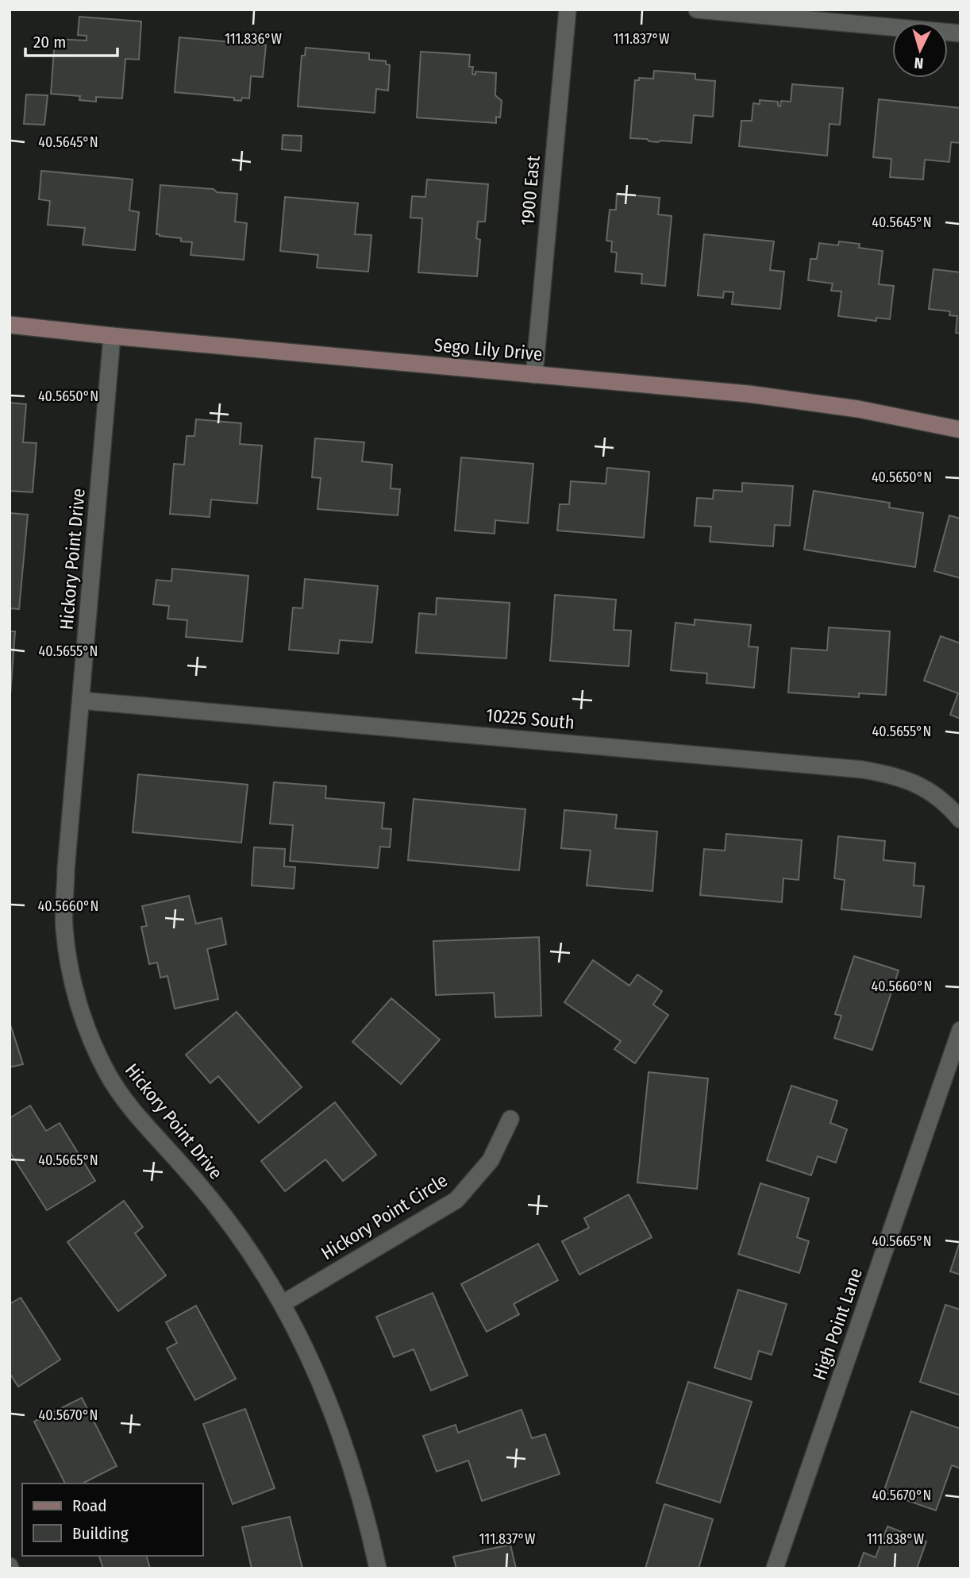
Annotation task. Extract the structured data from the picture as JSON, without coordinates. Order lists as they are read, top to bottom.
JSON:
{
  "streets": {
    "street": [
      "1900 East",
      "Sego Lily Drive",
      "Hickory Point Drive",
      "10225 South",
      "Hickory Point Circle",
      "High Point Lane"
    ]
  },
  "crossings": [
    ["1900 East", "Sego Lily Drive"],
    ["Sego Lily Drive", "Hickory Point Drive"],
    ["Hickory Point Drive", "10225 South"],
    ["Hickory Point Drive", "Hickory Point Circle"]
  ],
  "legend": ["Road", "Building"],
  "scale_bar": "20 m",
  "north": "bottom",
  "coordinates": [
    "111.836°W",
    "111.837°W",
    "40.5645°N",
    "40.5650°N",
    "40.5655°N",
    "40.5660°N",
    "40.5665°N",
    "40.5670°N",
    "111.838°W"
  ]
}
